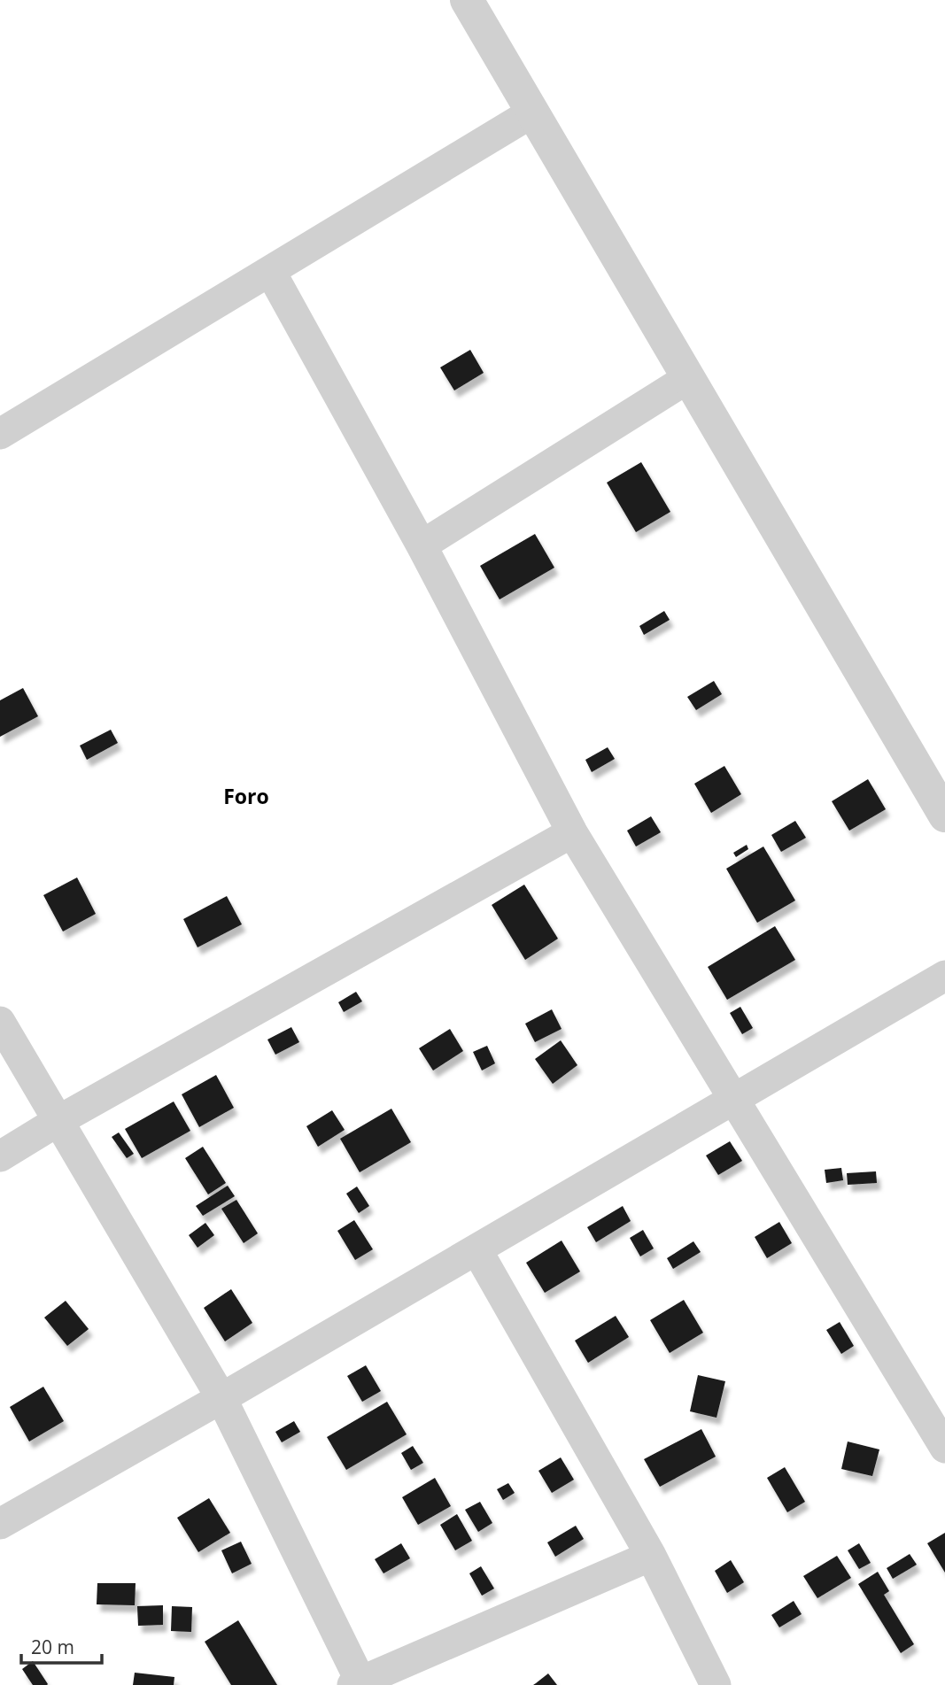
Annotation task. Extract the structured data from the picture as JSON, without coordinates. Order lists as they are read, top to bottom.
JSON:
{
  "districts": ["Foro"],
  "scale_bar": "20 m"
}
